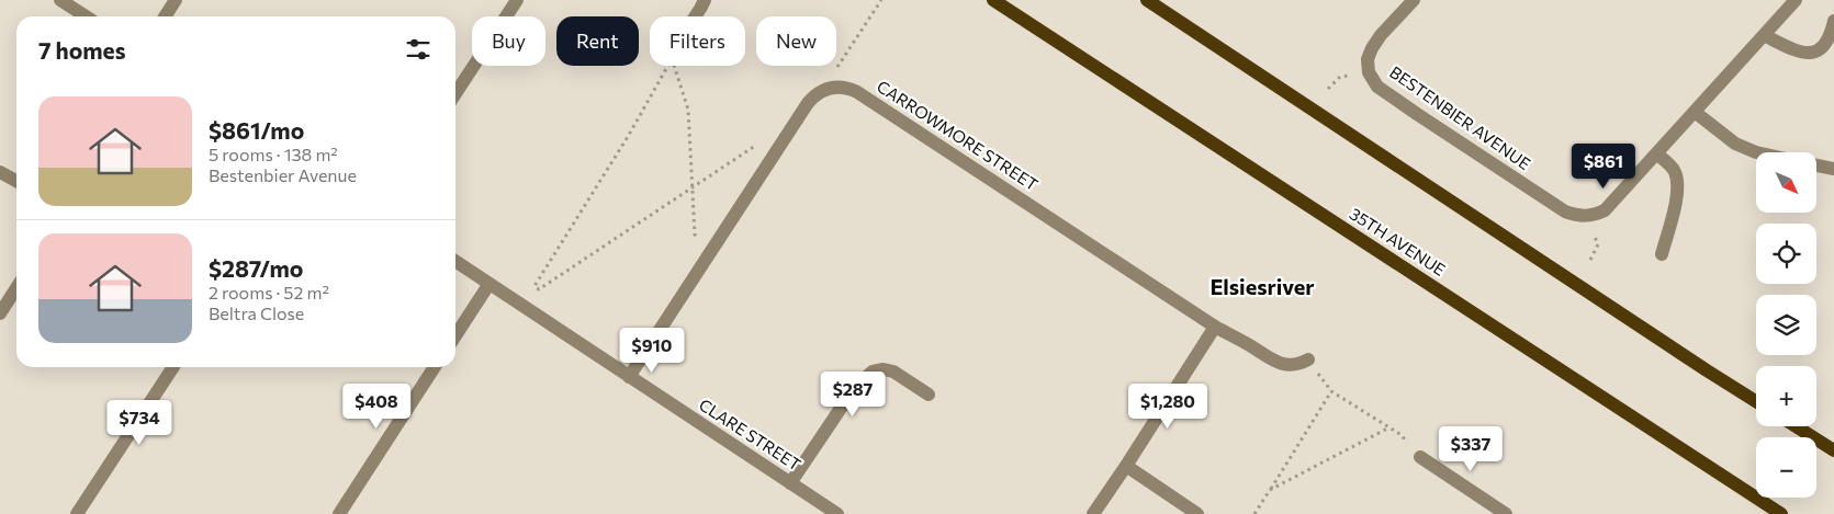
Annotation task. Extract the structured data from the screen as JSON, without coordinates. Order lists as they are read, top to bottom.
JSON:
{
  "streets": {
    "main road": ["35TH AVENUE"],
    "street": ["BESTENBIER AVENUE", "CARROWMORE STREET", "CLARE STREET"]
  },
  "crossings": [
    ["CARROWMORE STREET", "CLARE STREET"]
  ],
  "districts": ["Elsiesriver"],
  "north": "bottom right",
  "page": {
    "chip": [
      "Buy",
      "Rent",
      "Filters",
      "New"
    ],
    "heading": "7 homes",
    "list": [
      {
        "name": "$861/mo",
        "note": "5 rooms · 138 m² · Bestenbier Avenue"
      },
      {
        "name": "$287/mo",
        "note": "2 rooms · 52 m² · Beltra Close"
      }
    ],
    "price": [
      "$861",
      "$910",
      "$287",
      "$408",
      "$1,280",
      "$734",
      "$337"
    ],
    "map_buttons": ["+", "−"]
  }
}
